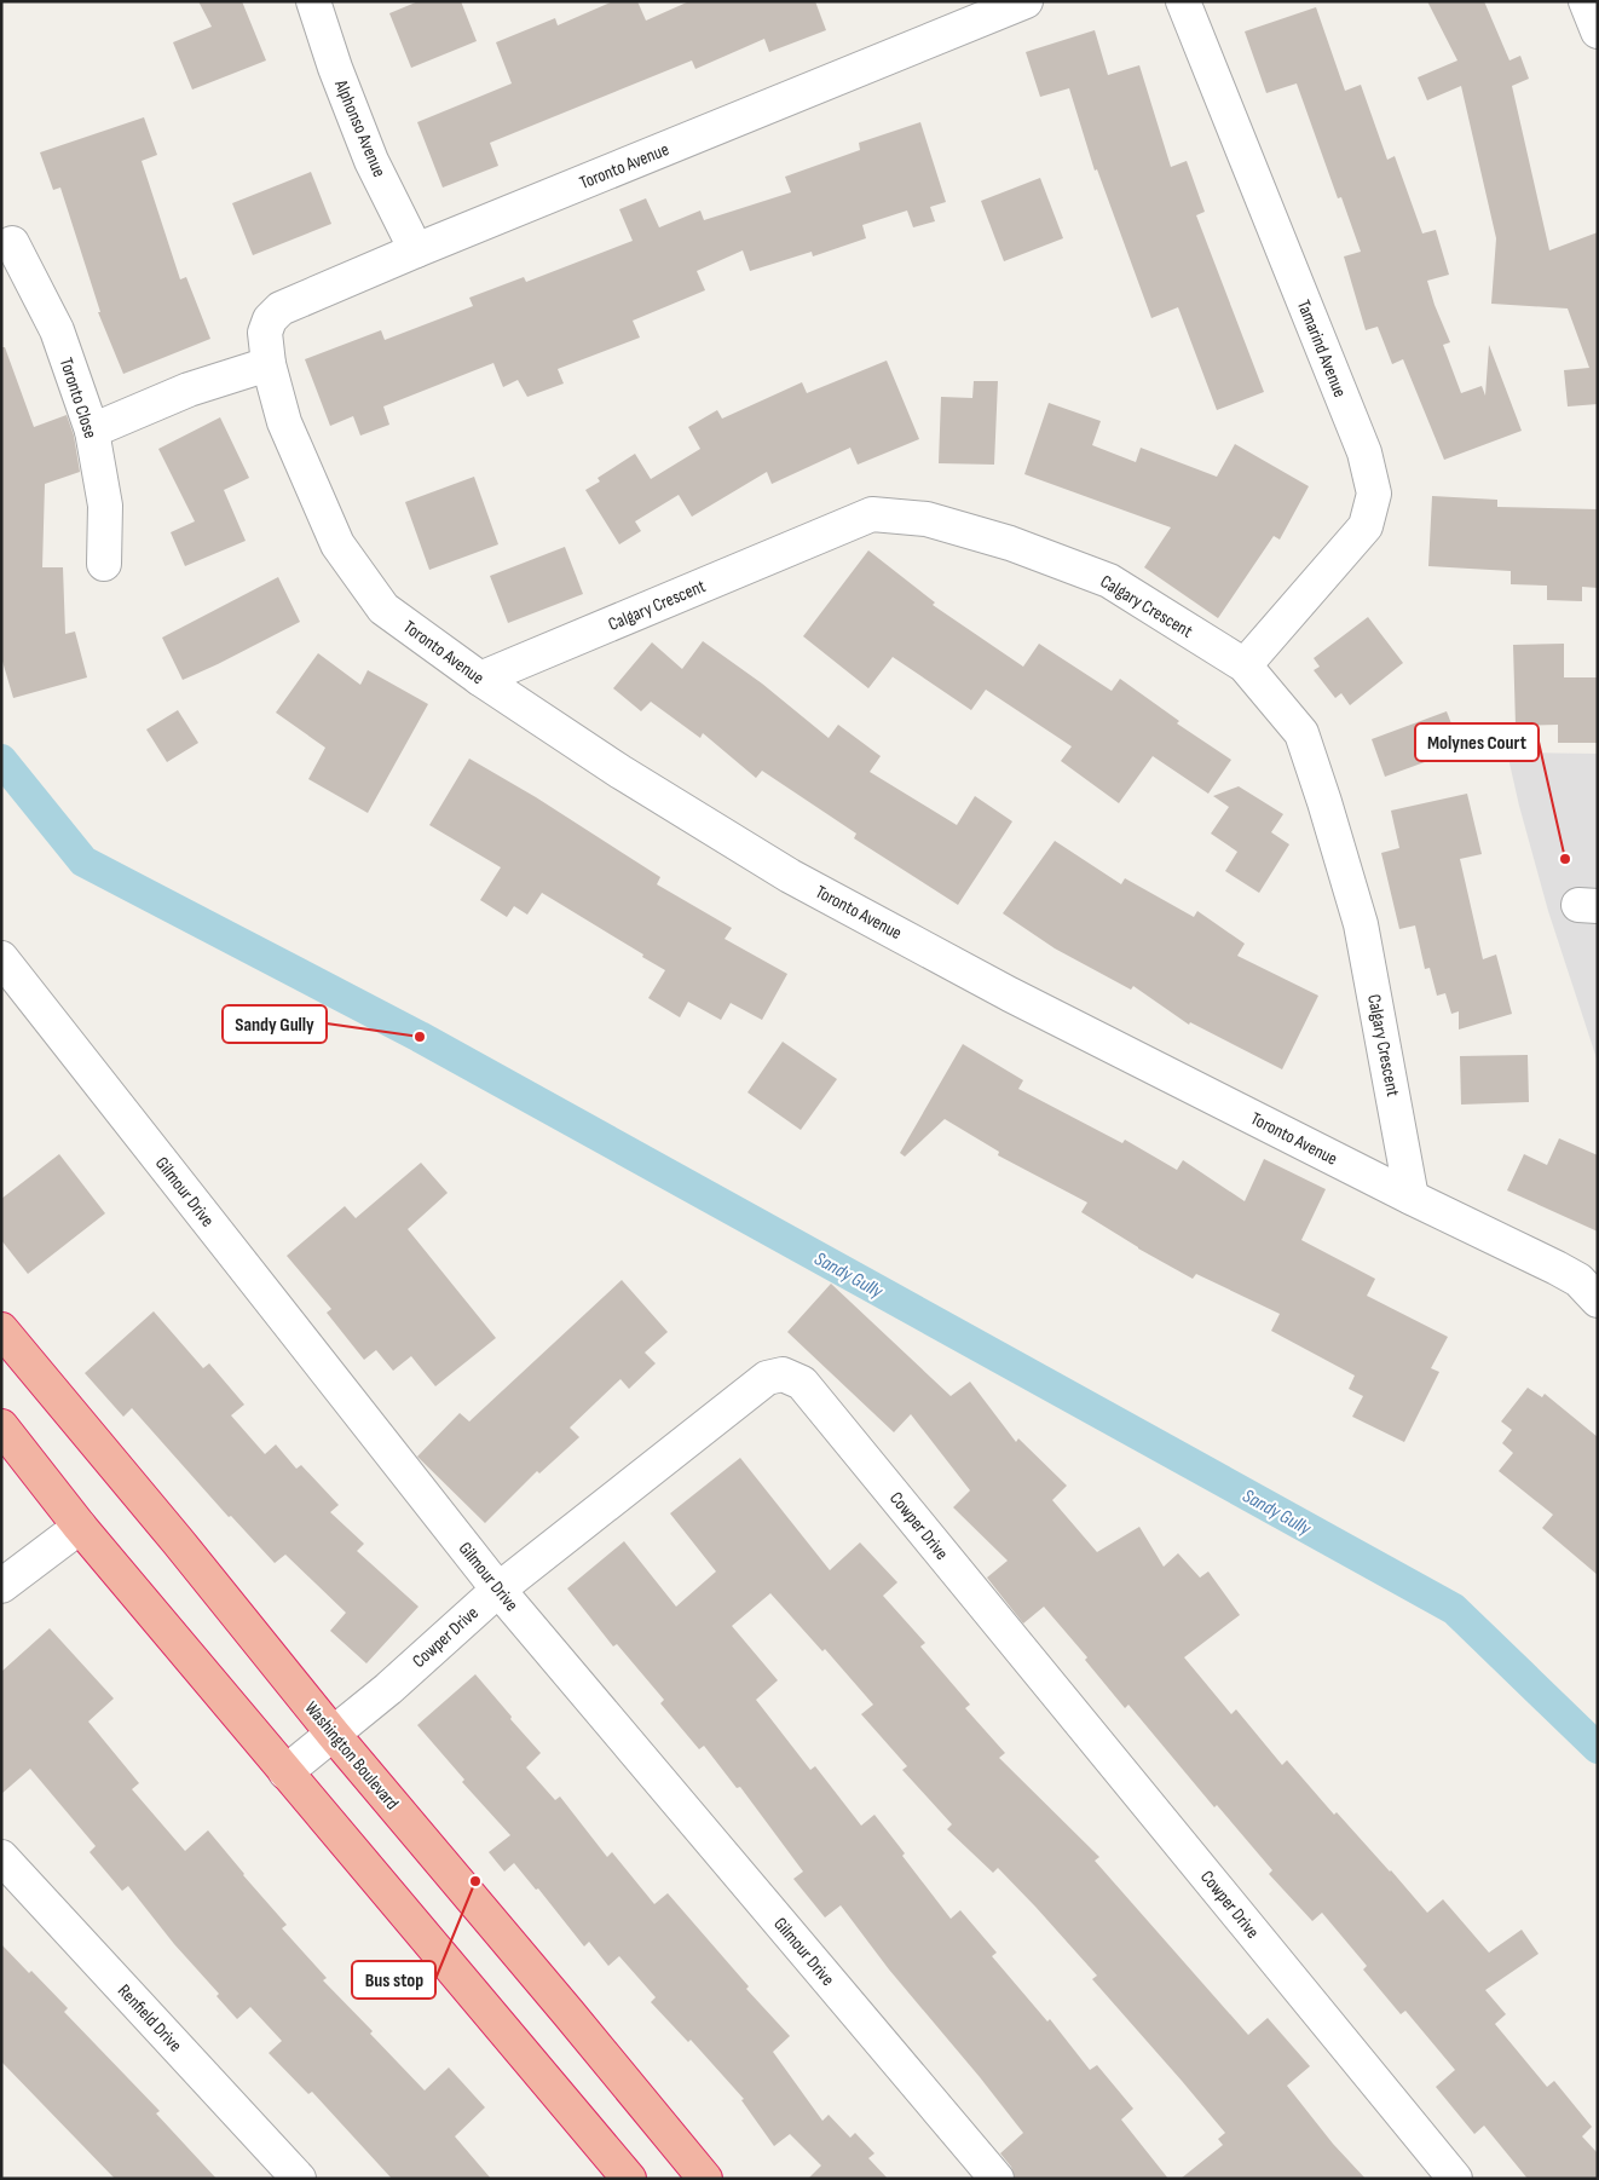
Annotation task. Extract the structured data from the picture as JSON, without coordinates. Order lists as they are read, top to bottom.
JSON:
{
  "streets": {
    "highway": ["Washington Boulevard"],
    "street": [
      "Alphonso Avenue",
      "Toronto Avenue",
      "Tamarind Avenue",
      "Toronto Close",
      "Calgary Crescent",
      "Gilmour Drive",
      "Cowper Drive",
      "Renfield Drive"
    ]
  },
  "crossings": [
    ["Alphonso Avenue", "Toronto Avenue"],
    ["Toronto Avenue", "Calgary Crescent"],
    ["Tamarind Avenue", "Calgary Crescent"],
    ["Gilmour Drive", "Cowper Drive"],
    ["Cowper Drive", "Washington Boulevard"]
  ],
  "water": ["Sandy Gully"],
  "places": ["Molynes Court", "Sandy Gully", "Bus stop"]
}
